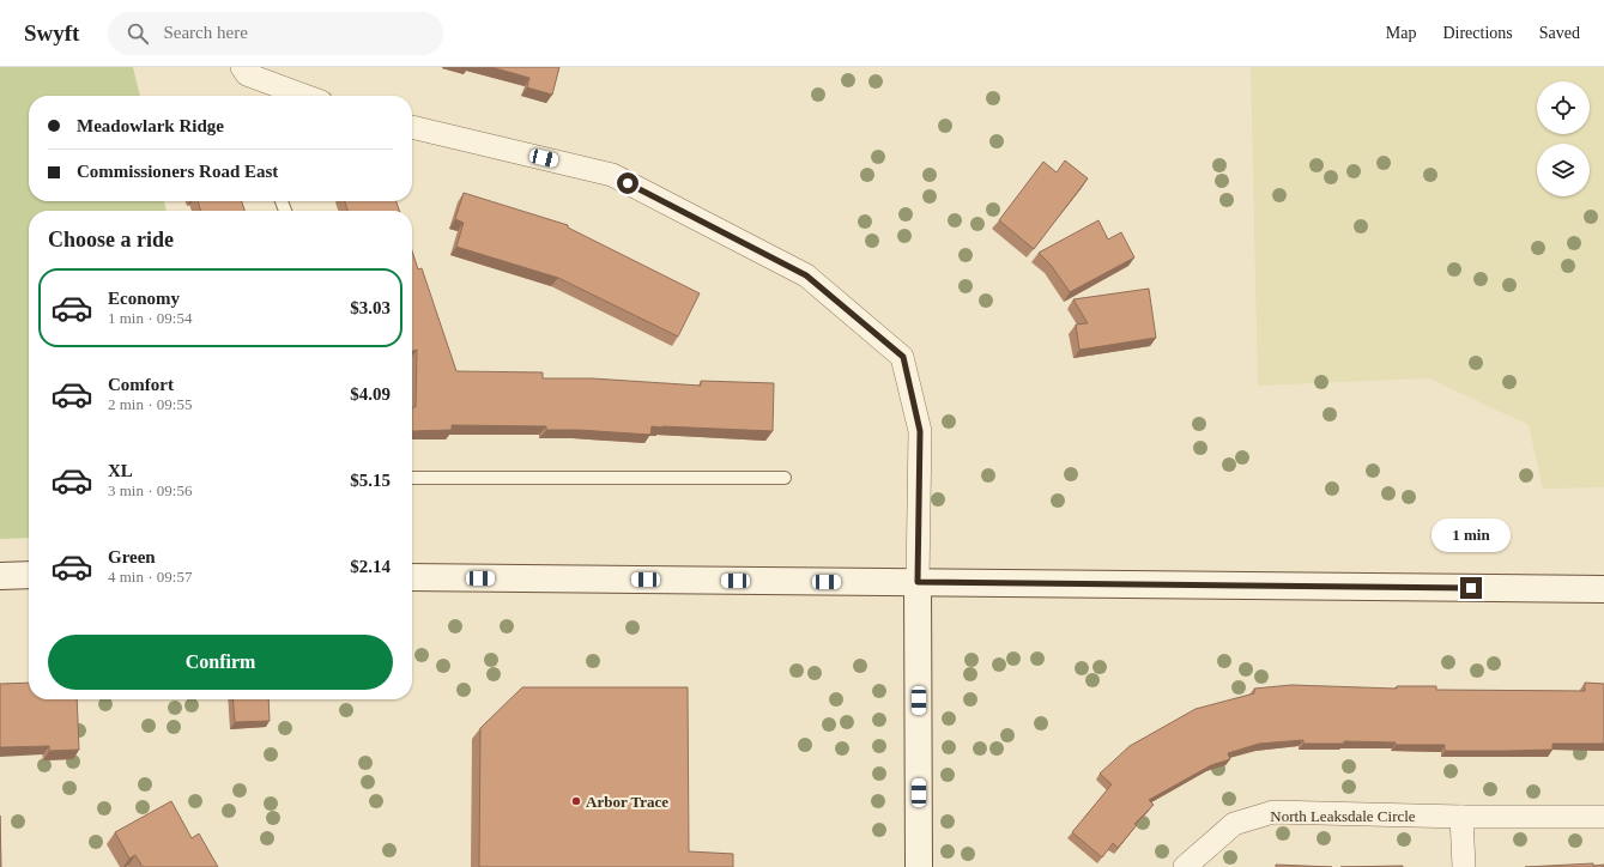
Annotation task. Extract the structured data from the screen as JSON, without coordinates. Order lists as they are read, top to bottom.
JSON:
{
  "streets": {
    "street": ["North Leaksdale Circle"]
  },
  "places": ["Arbor Trace"],
  "page": {
    "header": "Swyft",
    "search": "Search here",
    "nav": ["Map", "Directions", "Saved"],
    "banner": ["Meadowlark Ridge", "Commissioners Road East"],
    "heading": "Choose a ride",
    "list": [
      {
        "name": "Economy",
        "note": "1 min · 09:54",
        "value": "$3.03"
      },
      {
        "name": "Comfort",
        "note": "2 min · 09:55",
        "value": "$4.09"
      },
      {
        "name": "XL",
        "note": "3 min · 09:56",
        "value": "$5.15"
      },
      {
        "name": "Green",
        "note": "4 min · 09:57",
        "value": "$2.14"
      }
    ],
    "bubble": "1 min",
    "buttons": "Confirm"
  }
}
